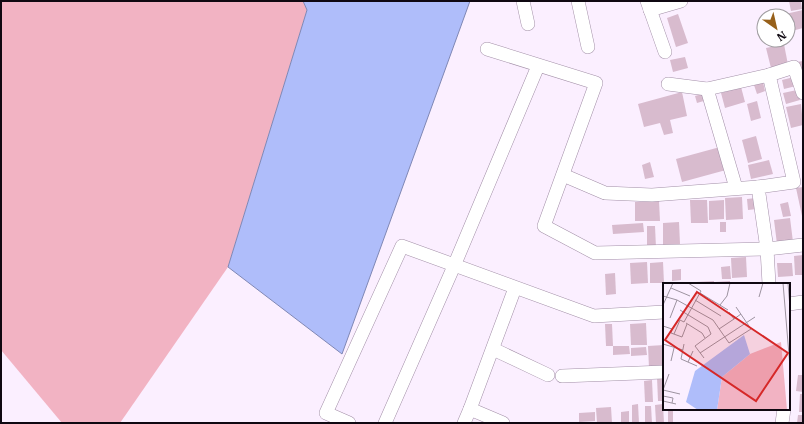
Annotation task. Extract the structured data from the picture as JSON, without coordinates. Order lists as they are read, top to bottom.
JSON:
{
  "north": "bottom right"
}
